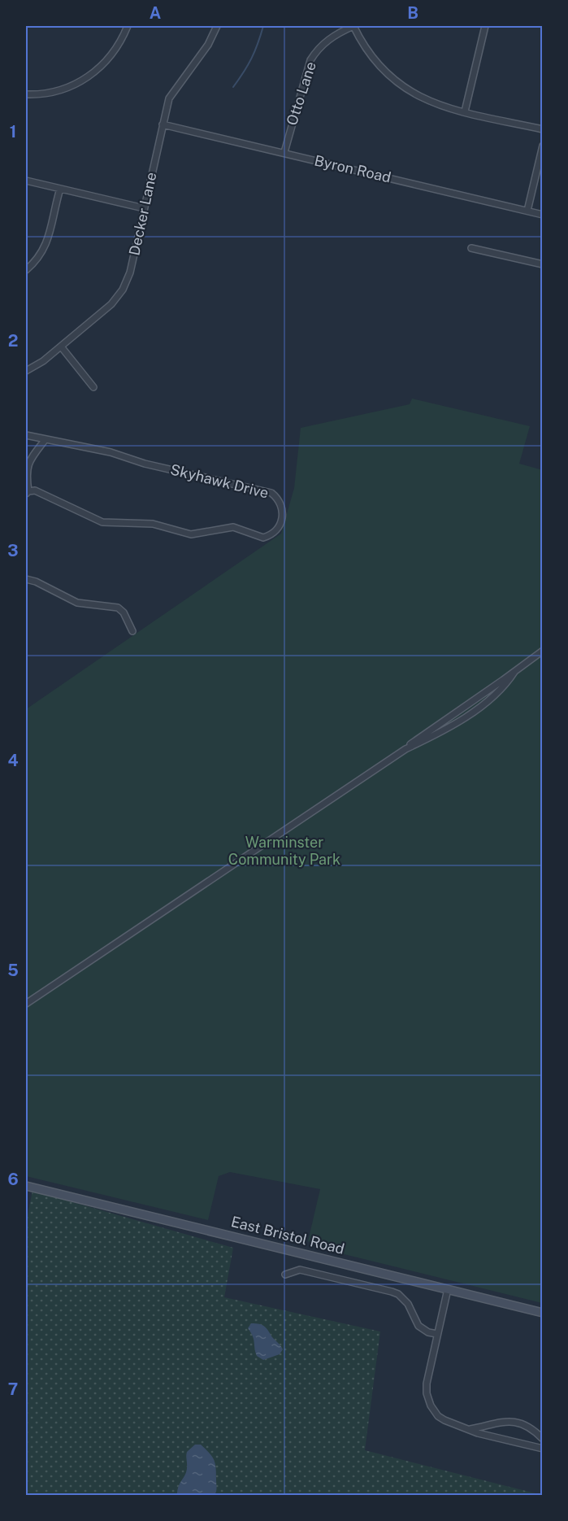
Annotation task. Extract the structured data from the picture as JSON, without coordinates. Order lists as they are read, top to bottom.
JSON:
{
  "streets": {
    "main road": ["East Bristol Road"],
    "street": [
      "Otto Lane",
      "Byron Road",
      "Decker Lane",
      "Skyhawk Drive"
    ]
  },
  "crossings": [
    ["Otto Lane", "Byron Road"],
    ["Byron Road", "Decker Lane"]
  ],
  "parks": ["Warminster Community Park"],
  "grid": {
    "columns": ["A", "B"],
    "rows": [
      "1",
      "2",
      "3",
      "4",
      "5",
      "6",
      "7"
    ]
  }
}
